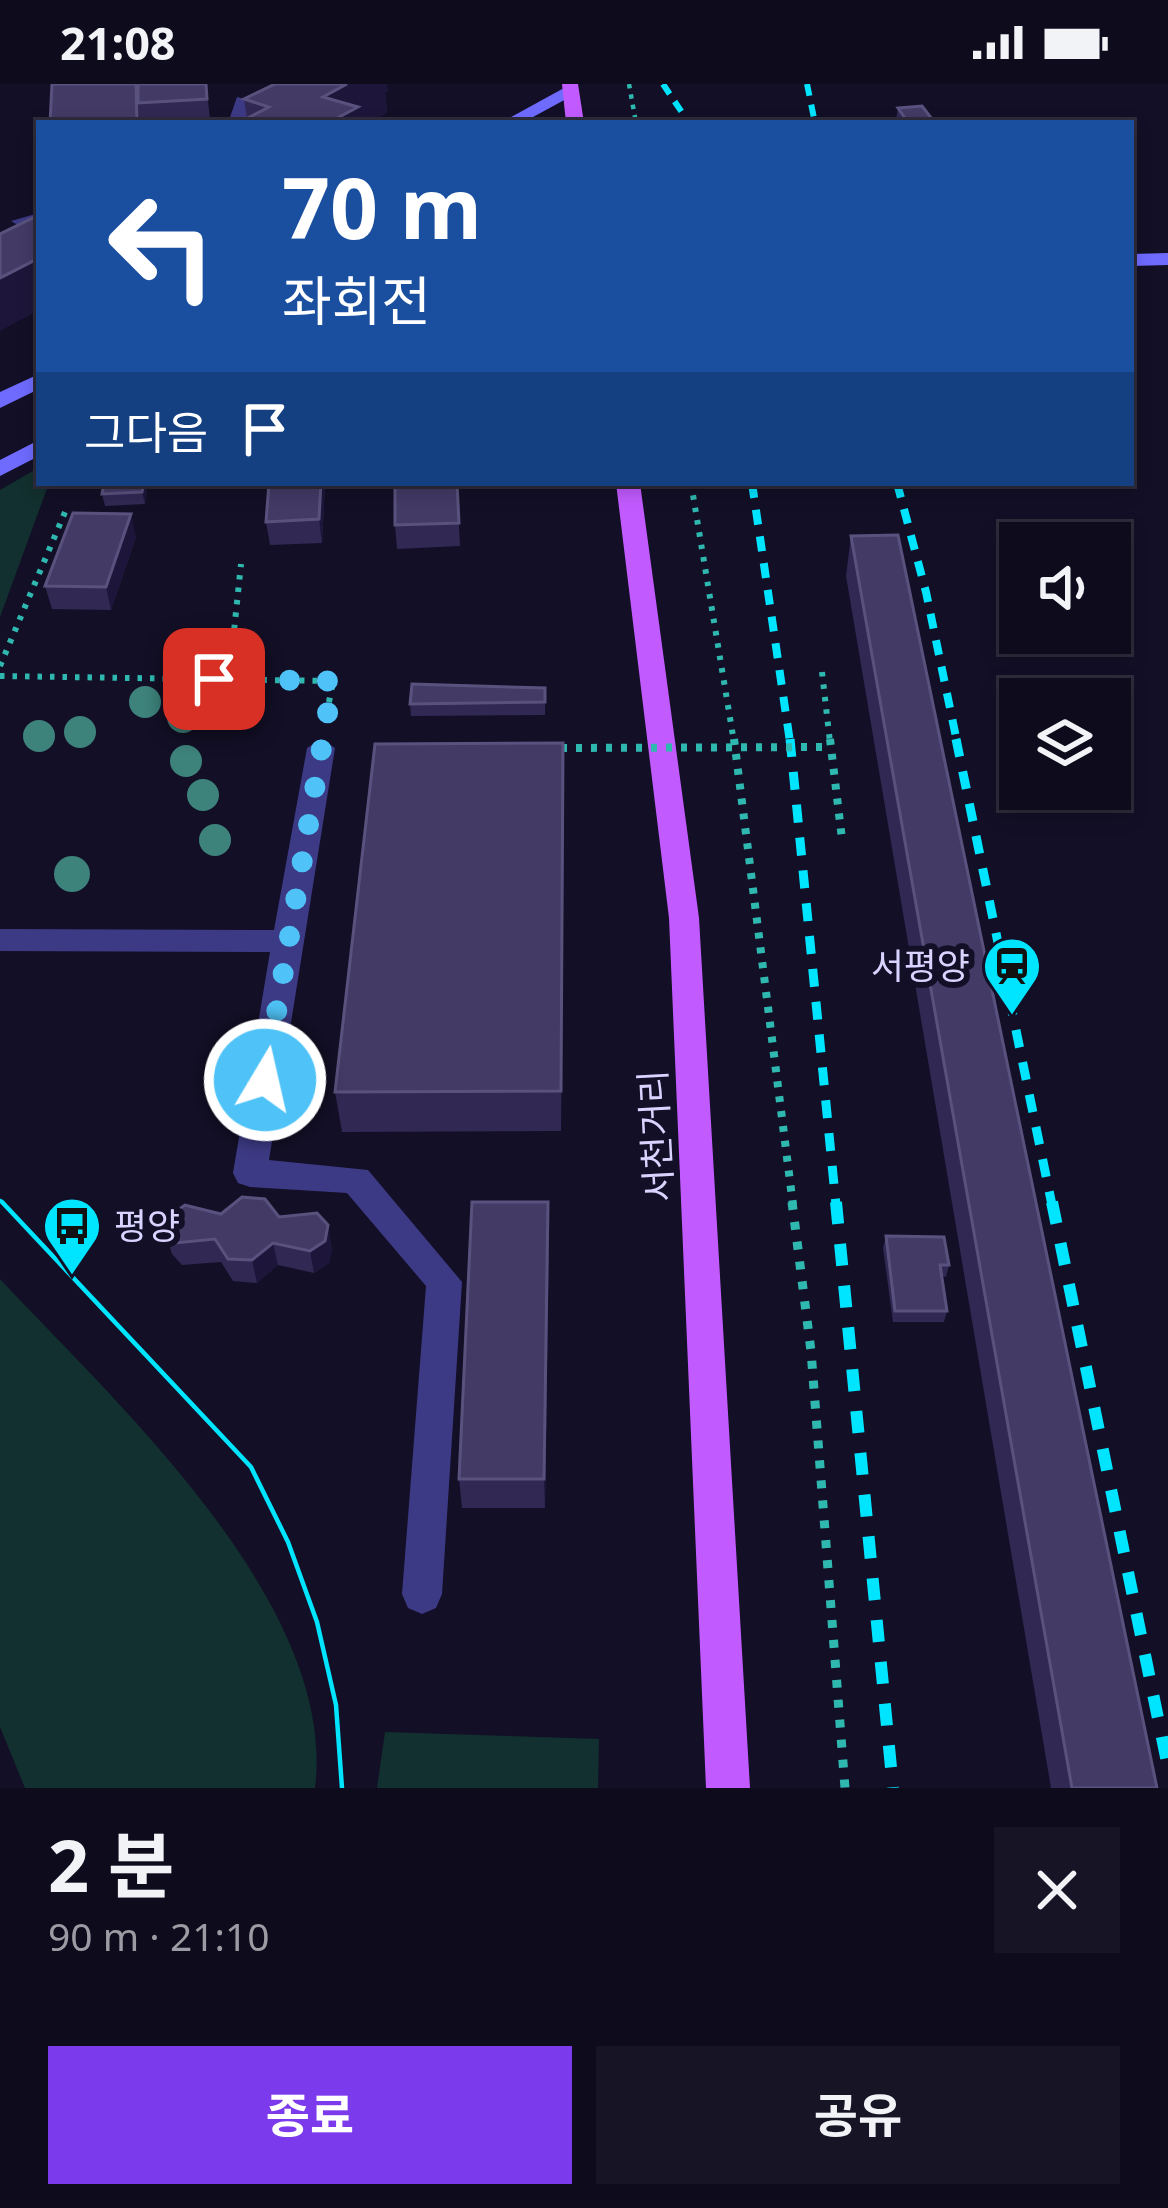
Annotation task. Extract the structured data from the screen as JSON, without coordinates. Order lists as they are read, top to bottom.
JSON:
{
  "streets": {
    "main road": ["서천거리"]
  },
  "places": {
    "station": ["서평양"],
    "bus stop": ["평양"]
  },
  "page": {
    "status": "21:08",
    "turn": ["70 m", "좌회전"],
    "then": "그다음",
    "heading": ["2 분", "90 m · 21:10"],
    "buttons": ["종료", "공유"]
  }
}
